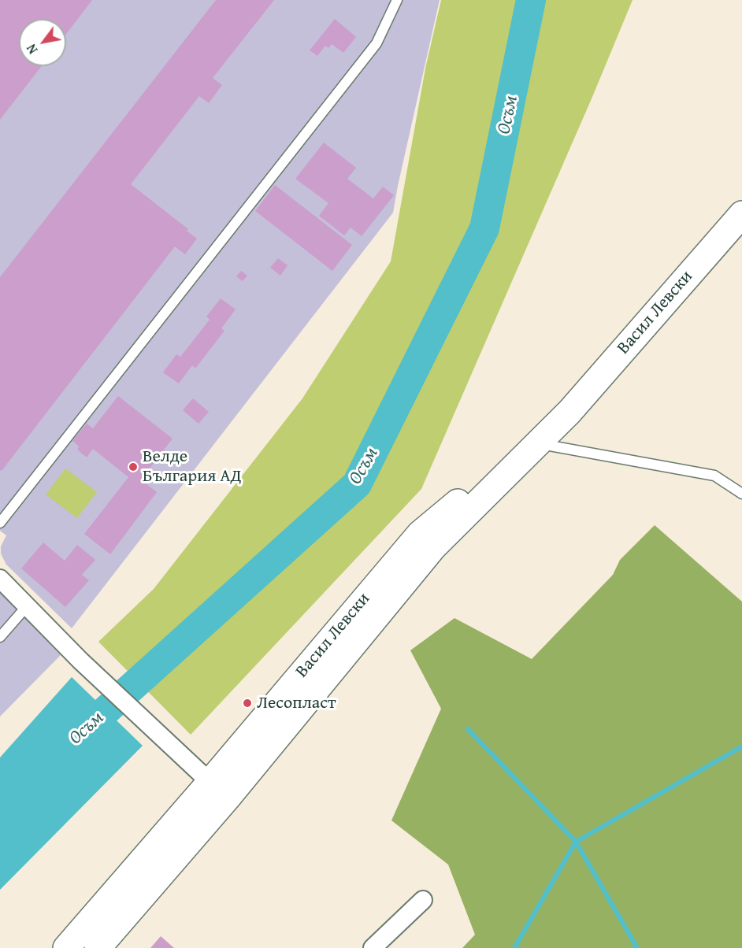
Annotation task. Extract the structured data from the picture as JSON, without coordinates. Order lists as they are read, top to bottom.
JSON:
{
  "streets": {
    "main road": ["Васил Левски"]
  },
  "water": ["Осъм"],
  "places": ["Велде България АД", "Лесопласт"],
  "north": "bottom left"
}
